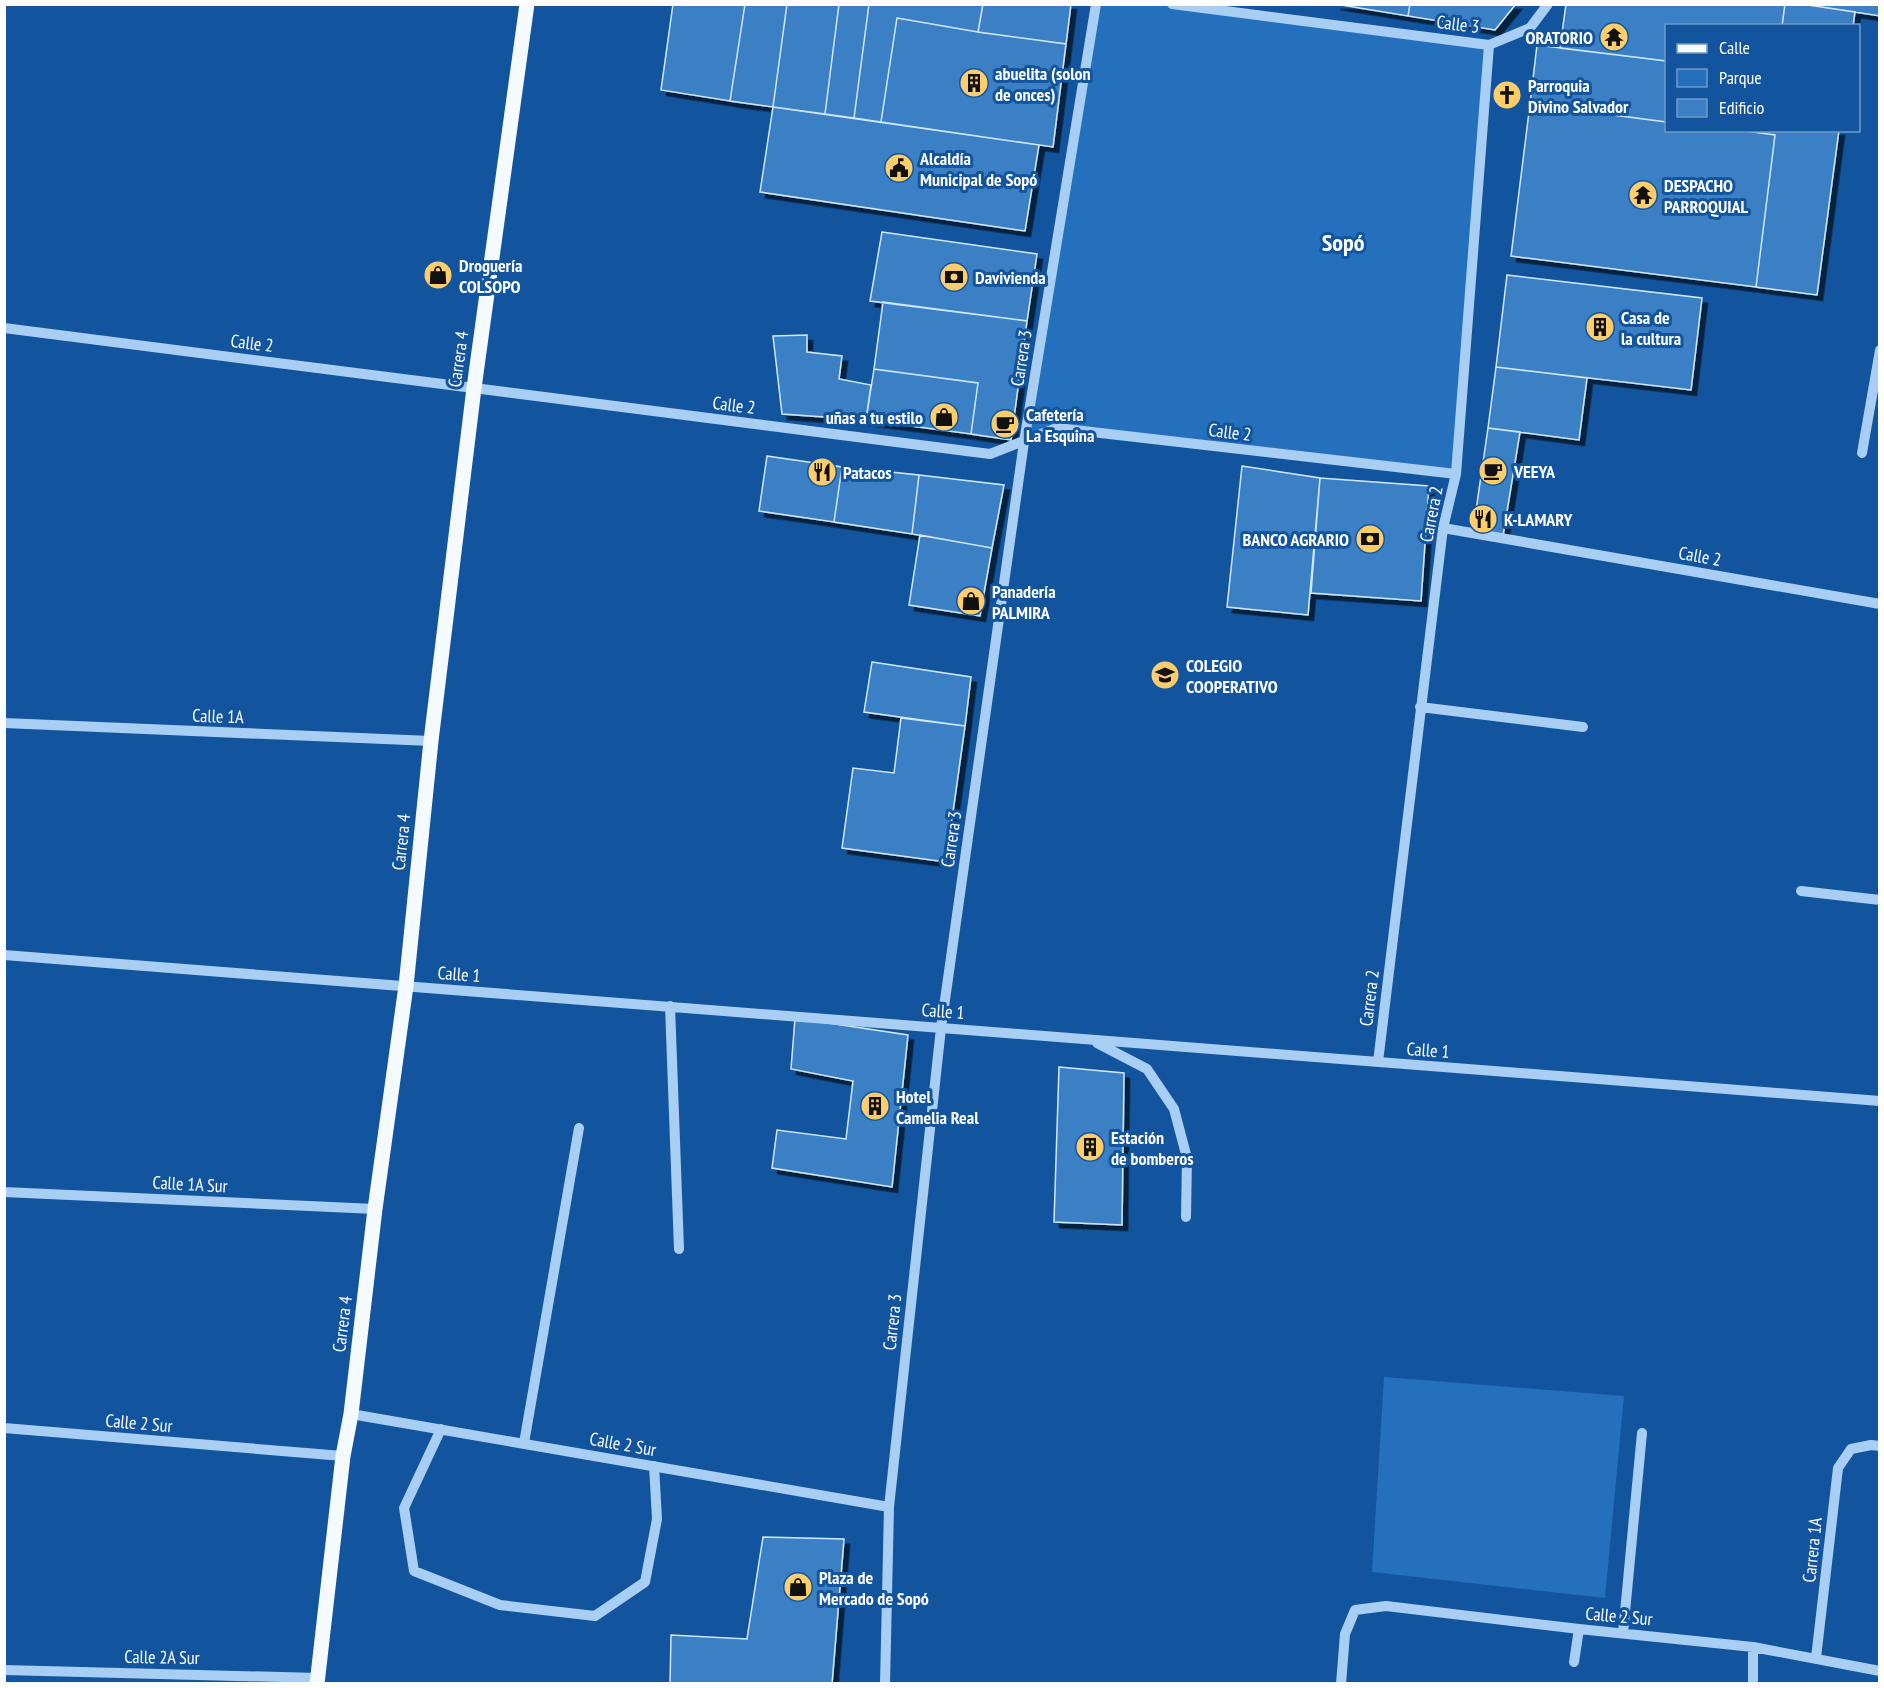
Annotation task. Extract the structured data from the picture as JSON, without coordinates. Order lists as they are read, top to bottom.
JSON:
{
  "streets": {
    "main road": ["Carrera 4"],
    "street": [
      "Calle 3",
      "Calle 2",
      "Carrera 3",
      "Carrera 2",
      "Calle 1A",
      "Calle 1",
      "Calle 1A Sur",
      "Calle 2 Sur",
      "Carrera 1A",
      "Calle 2A Sur"
    ]
  },
  "crossings": [
    ["Calle 3", "Carrera 2"],
    ["Calle 2", "Carrera 3"],
    ["Calle 2", "Carrera 4"],
    ["Calle 2", "Carrera 2"],
    ["Carrera 3", "Calle 1"],
    ["Carrera 3", "Calle 2 Sur"],
    ["Carrera 4", "Calle 1A"],
    ["Carrera 4", "Calle 1"],
    ["Carrera 4", "Calle 1A Sur"],
    ["Carrera 4", "Calle 2 Sur"],
    ["Carrera 4", "Calle 2A Sur"],
    ["Carrera 2", "Calle 1"],
    ["Calle 2 Sur", "Carrera 1A"]
  ],
  "districts": ["Sopó"],
  "places": {
    "temple": ["ORATORIO", "DESPACHO PARROQUIAL"],
    "building": [
      "abuelita (solon de onces)",
      "Casa de la cultura",
      "Hotel Camelia Real",
      "Estación de bomberos"
    ],
    "church": ["Parroquia Divino Salvador"],
    "public building": ["Alcaldía Municipal de Sopó"],
    "shop": [
      "Droguería COLSOPO",
      "uñas a tu estilo",
      "Panadería PALMIRA",
      "Plaza de Mercado de Sopó"
    ],
    "bank": ["Davivienda", "BANCO AGRARIO"],
    "cafe": ["Cafetería La Esquina", "VEEYA"],
    "restaurant": ["Patacos", "K-LAMARY"],
    "school or university": ["COLEGIO COOPERATIVO"]
  },
  "legend": ["Calle", "Parque", "Edificio"]
}
